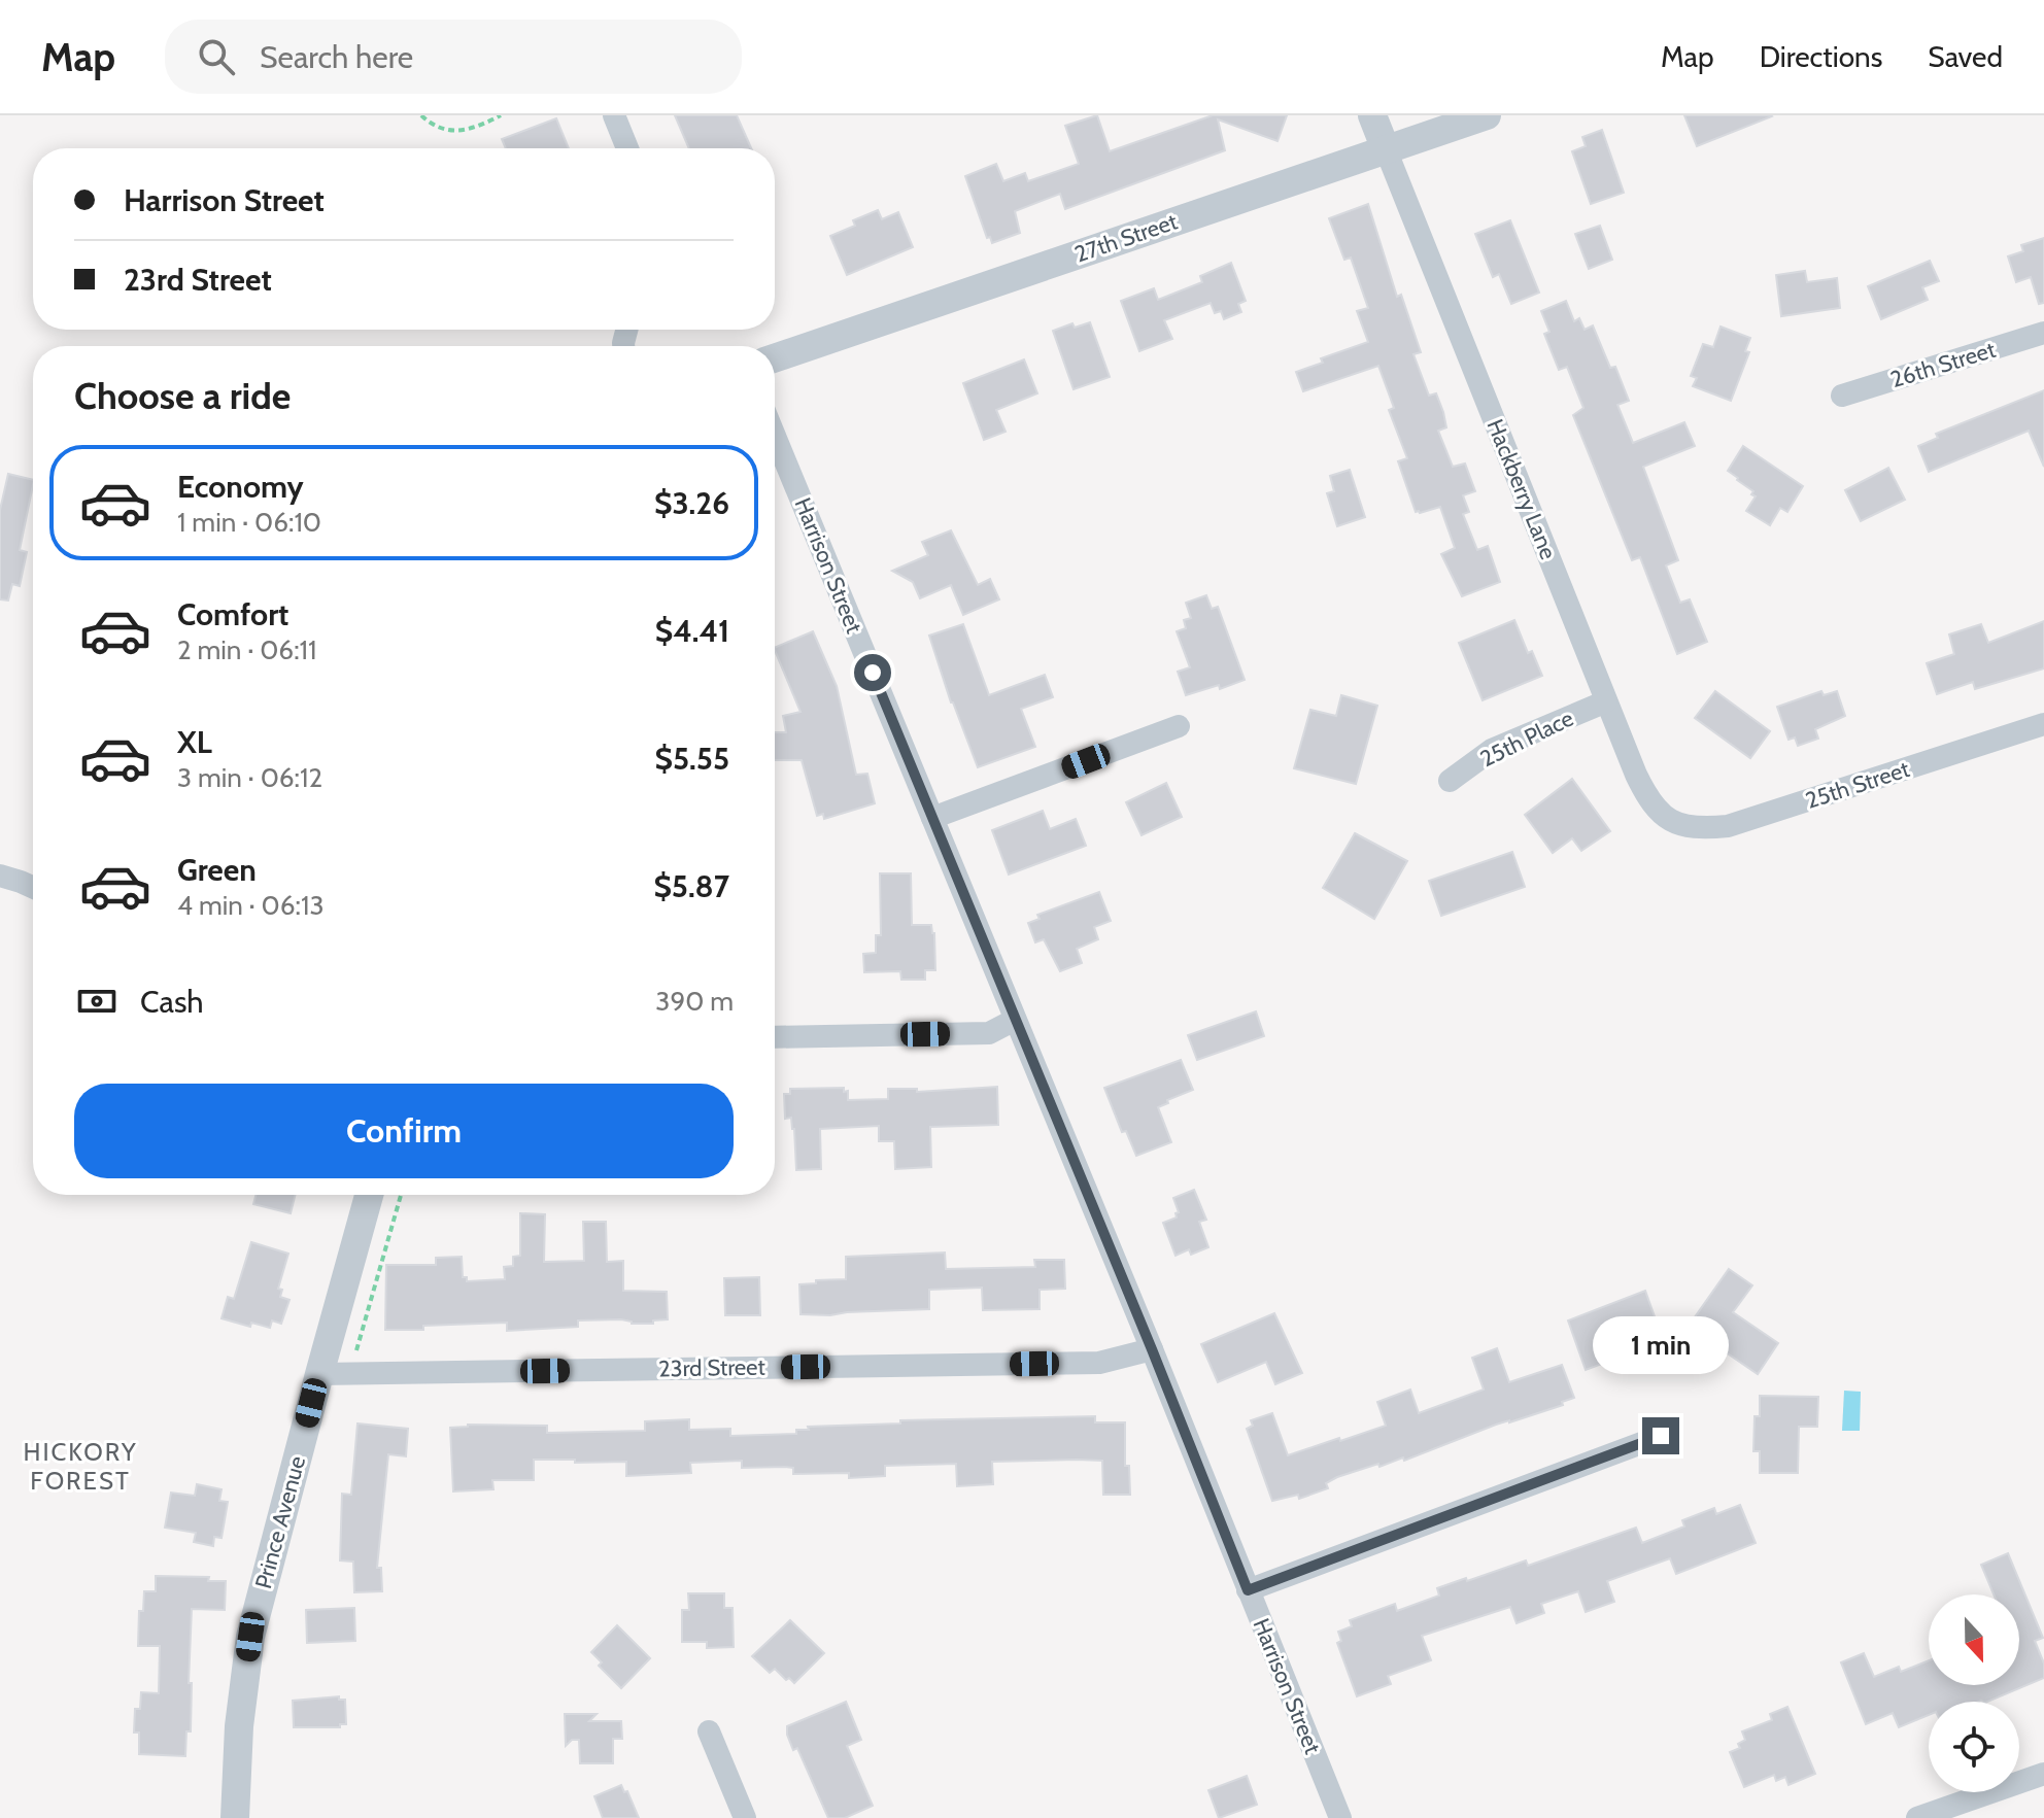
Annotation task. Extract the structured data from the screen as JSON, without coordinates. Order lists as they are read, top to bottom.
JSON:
{
  "streets": {
    "street": [
      "27th Street",
      "26th Street",
      "Hackberry Lane",
      "Harrison Street",
      "25th Place",
      "25th Street",
      "23rd Street",
      "Prince Avenue"
    ]
  },
  "crossings": [
    ["27th Street", "Hackberry Lane"],
    ["Hackberry Lane", "25th Place"],
    ["Hackberry Lane", "25th Street"],
    ["Harrison Street", "23rd Street"],
    ["23rd Street", "Prince Avenue"]
  ],
  "districts": ["HICKORY FOREST"],
  "north": "bottom",
  "page": {
    "header": "Map",
    "search": "Search here",
    "nav": ["Map", "Directions", "Saved"],
    "banner": ["Harrison Street", "23rd Street"],
    "heading": "Choose a ride",
    "list": [
      {
        "name": "Economy",
        "note": "1 min · 06:10",
        "value": "$3.26"
      },
      {
        "name": "Comfort",
        "note": "2 min · 06:11",
        "value": "$4.41"
      },
      {
        "name": "XL",
        "note": "3 min · 06:12",
        "value": "$5.55"
      },
      {
        "name": "Green",
        "note": "4 min · 06:13",
        "value": "$5.87"
      }
    ],
    "pay": ["Cash", "390 m"],
    "buttons": "Confirm",
    "bubble": "1 min"
  }
}
